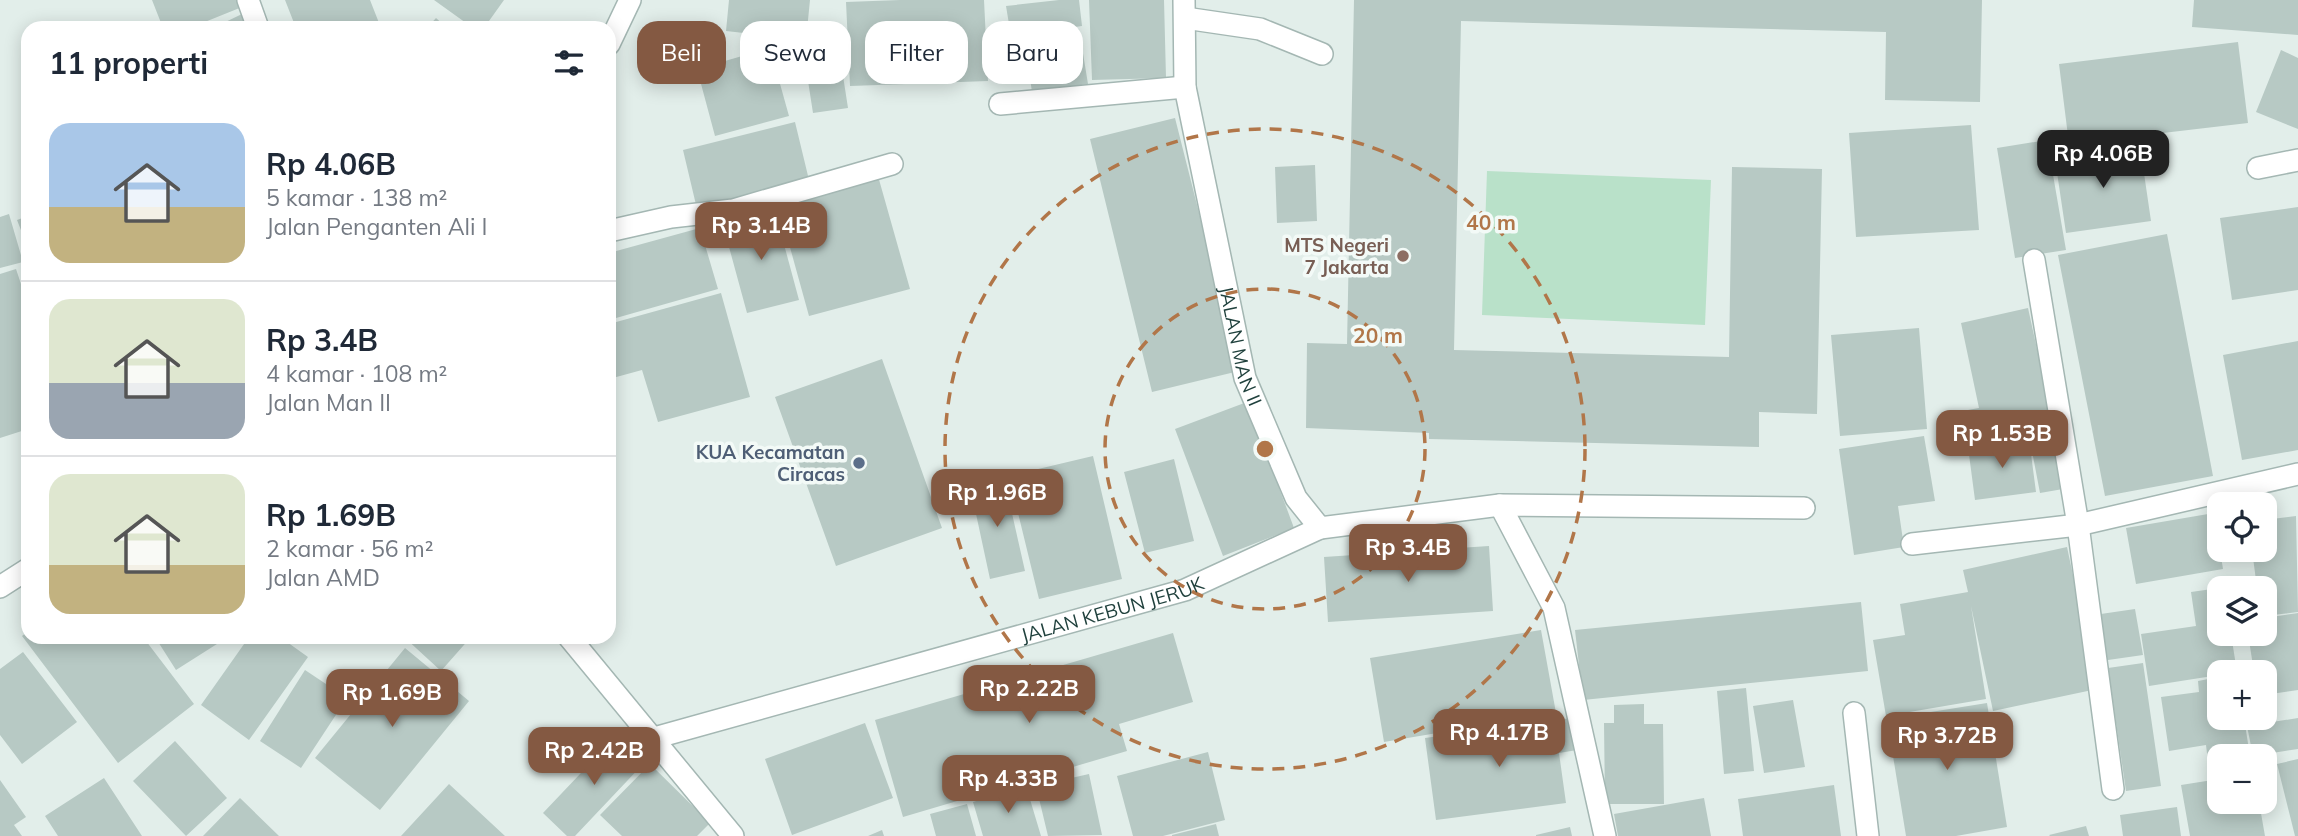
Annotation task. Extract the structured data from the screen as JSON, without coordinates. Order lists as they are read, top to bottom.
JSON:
{
  "streets": {
    "street": ["JALAN MAN II", "JALAN KEBUN JERUK"]
  },
  "crossings": [
    ["JALAN MAN II", "JALAN KEBUN JERUK"]
  ],
  "places": ["MTS Negeri 7 Jakarta", "KUA Kecamatan Ciracas"],
  "page": {
    "chip": [
      "Beli",
      "Sewa",
      "Filter",
      "Baru"
    ],
    "heading": "11 properti",
    "list": [
      {
        "name": "Rp 4.06B",
        "note": "5 kamar · 138 m² · Jalan Penganten Ali I"
      },
      {
        "name": "Rp 3.4B",
        "note": "4 kamar · 108 m² · Jalan Man II"
      },
      {
        "name": "Rp 1.69B",
        "note": "2 kamar · 56 m² · Jalan AMD"
      }
    ],
    "price": [
      "Rp 4.06B",
      "Rp 3.14B",
      "Rp 1.53B",
      "Rp 1.96B",
      "Rp 3.4B",
      "Rp 2.22B",
      "Rp 1.69B",
      "Rp 4.17B",
      "Rp 3.72B",
      "Rp 2.42B",
      "Rp 4.33B"
    ],
    "map_buttons": ["+", "−"]
  },
  "rings": ["40 m", "20 m"]
}
